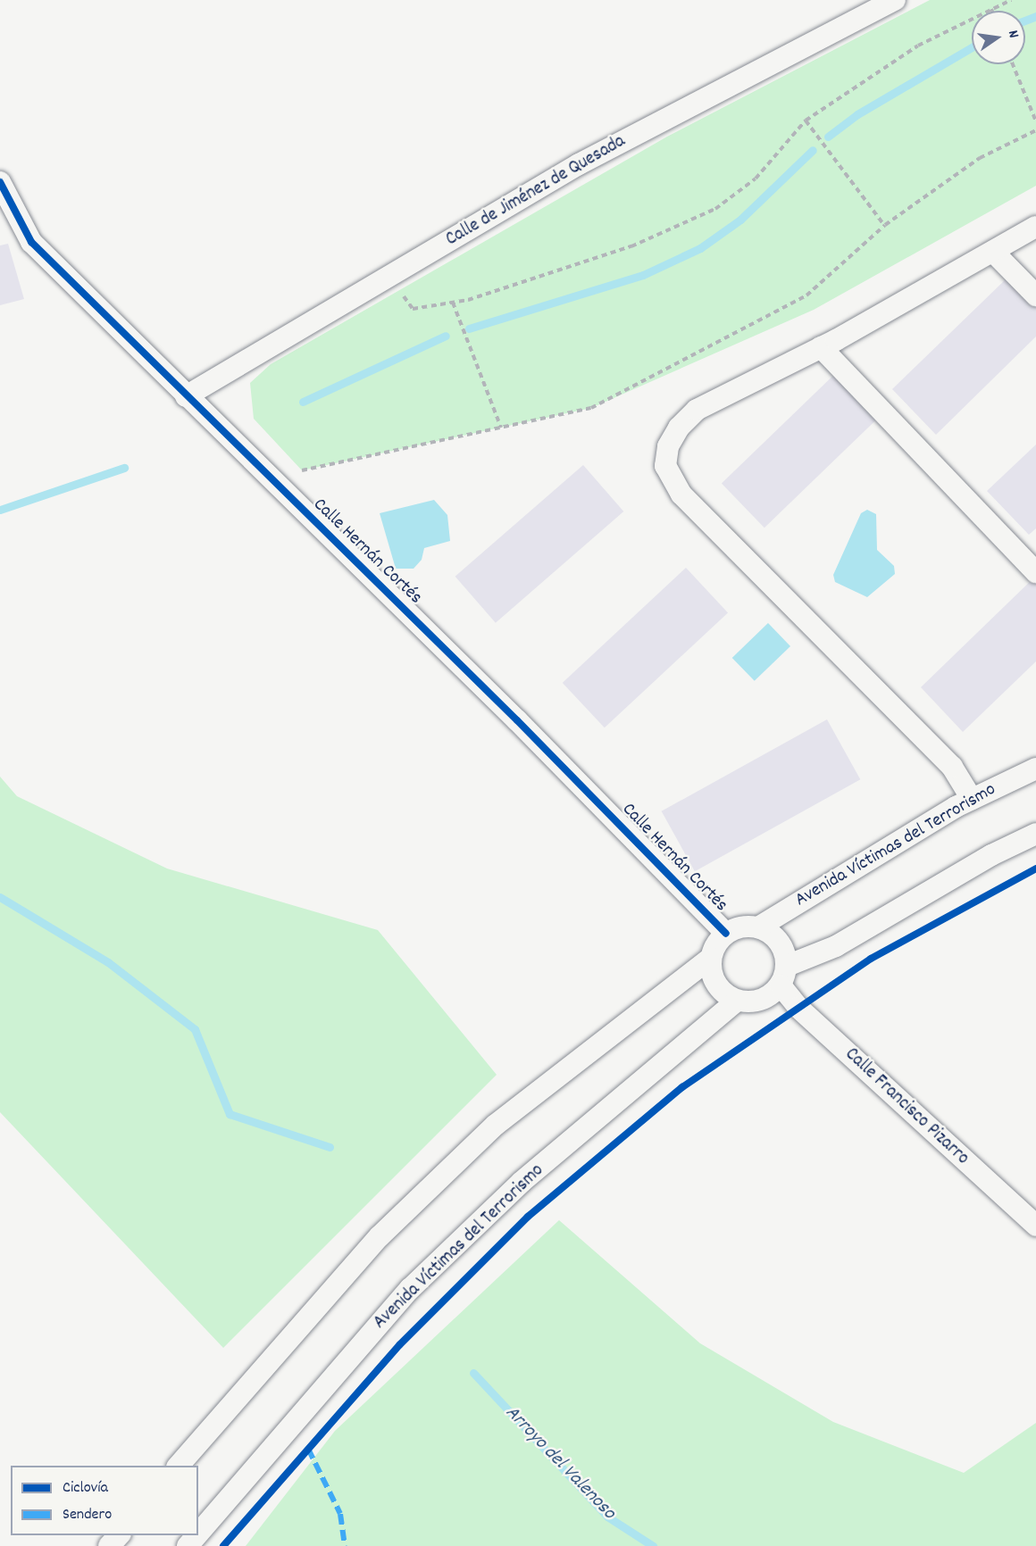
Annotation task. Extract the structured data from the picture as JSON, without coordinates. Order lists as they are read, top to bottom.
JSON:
{
  "streets": {
    "street": [
      "Calle de Jiménez de Quesada",
      "Calle Hernán Cortés",
      "Avenida Víctimas del Terrorismo",
      "Calle Francisco Pizarro"
    ]
  },
  "crossings": [
    ["Calle de Jiménez de Quesada", "Calle Hernán Cortés"],
    ["Calle Hernán Cortés", "Avenida Víctimas del Terrorismo"],
    ["Calle Hernán Cortés", "Calle Francisco Pizarro"],
    ["Avenida Víctimas del Terrorismo", "Calle Francisco Pizarro"]
  ],
  "water": ["Arroyo del Valenoso"],
  "legend": ["Ciclovía", "Sendero"],
  "north": "right"
}
